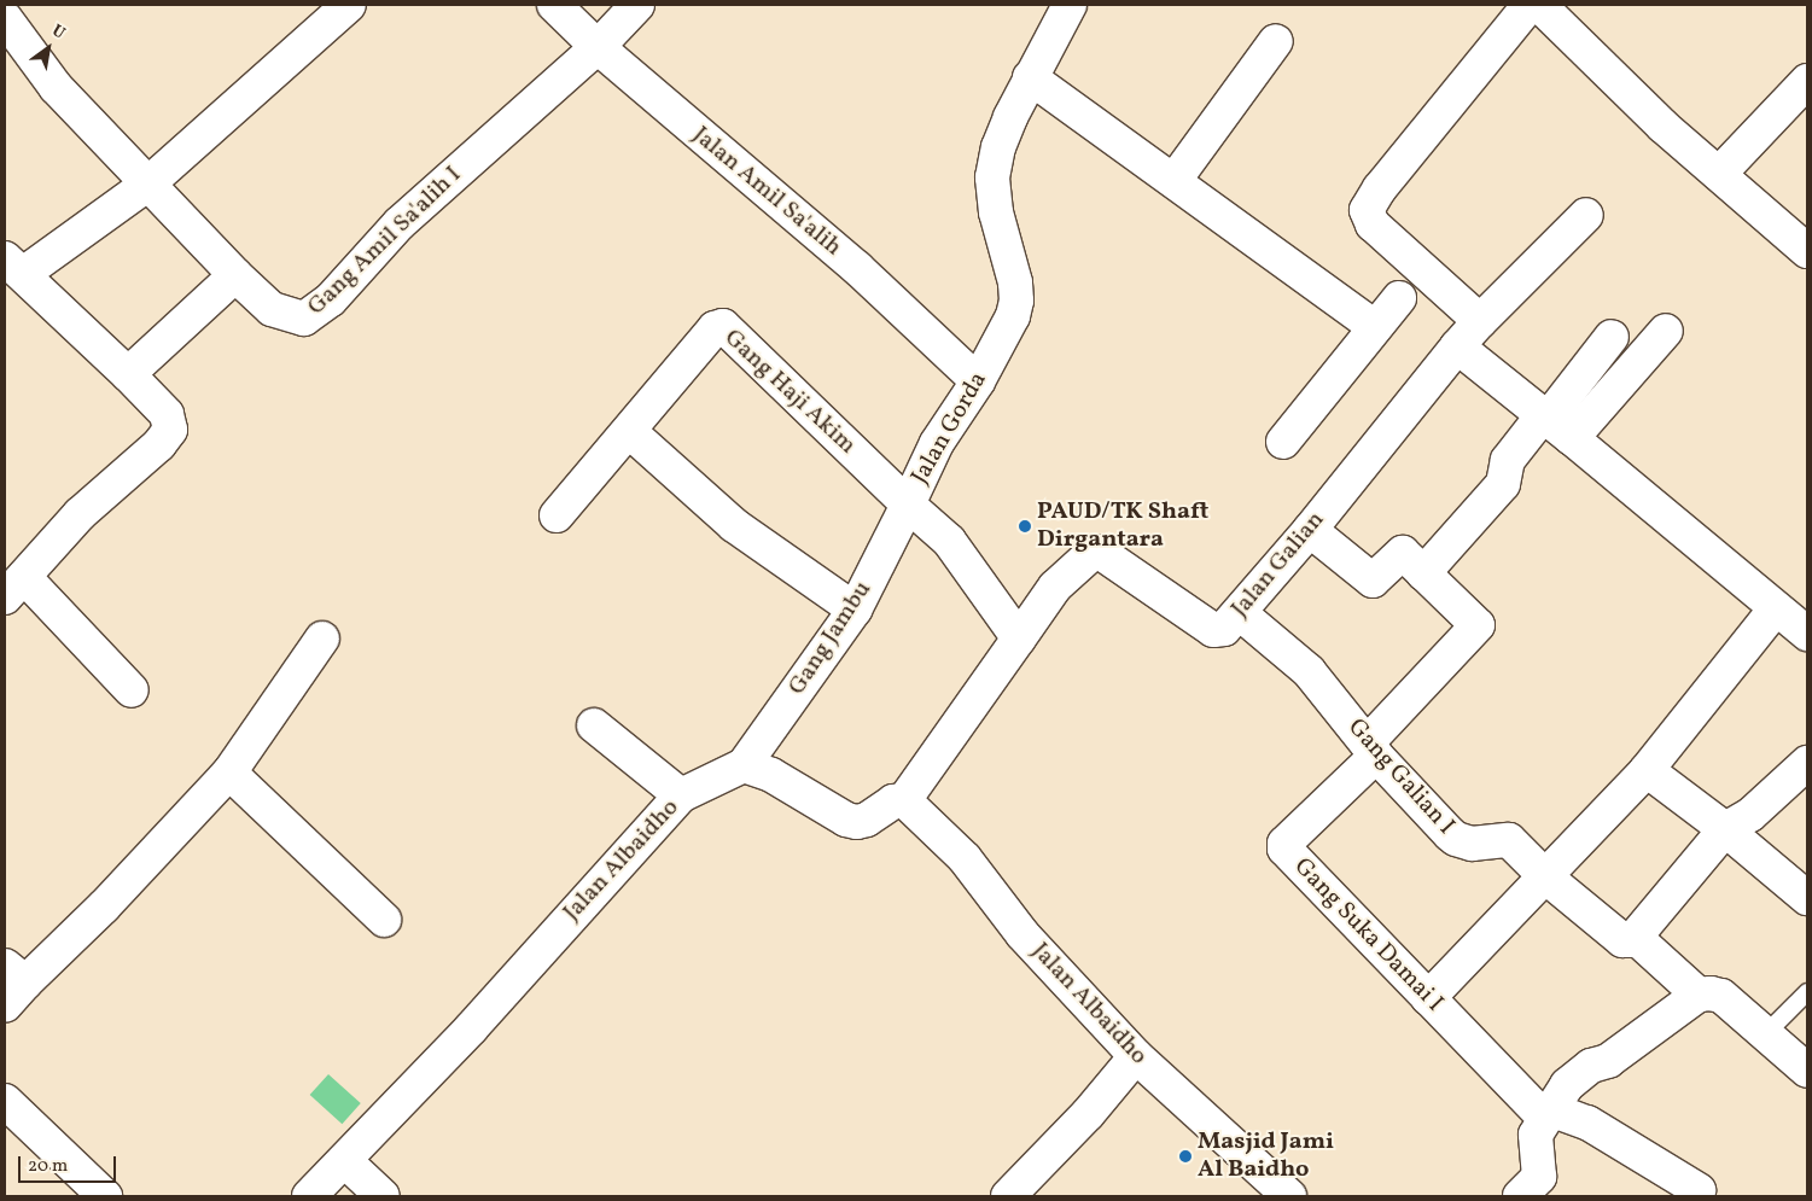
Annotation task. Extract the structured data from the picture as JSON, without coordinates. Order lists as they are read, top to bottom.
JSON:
{
  "streets": {
    "street": [
      "Jalan Amil Sa'alih",
      "Gang Amil Sa'alih I",
      "Gang Haji Akim",
      "Jalan Gorda",
      "Jalan Galian",
      "Gang Jambu",
      "Gang Galian I",
      "Jalan Albaidho",
      "Gang Suka Damai I"
    ]
  },
  "crossings": [
    ["Jalan Amil Sa'alih", "Gang Amil Sa'alih I"],
    ["Jalan Amil Sa'alih", "Jalan Gorda"],
    ["Gang Haji Akim", "Jalan Gorda"],
    ["Gang Haji Akim", "Gang Jambu"],
    ["Jalan Gorda", "Jalan Galian"],
    ["Jalan Gorda", "Gang Jambu"],
    ["Jalan Galian", "Gang Galian I"],
    ["Gang Jambu", "Jalan Albaidho"],
    ["Gang Galian I", "Gang Suka Damai I"]
  ],
  "places": ["PAUD/TK Shaft Dirgantara", "Masjid Jami Al Baidho"],
  "scale_bar": "20 m",
  "north": "top right"
}
